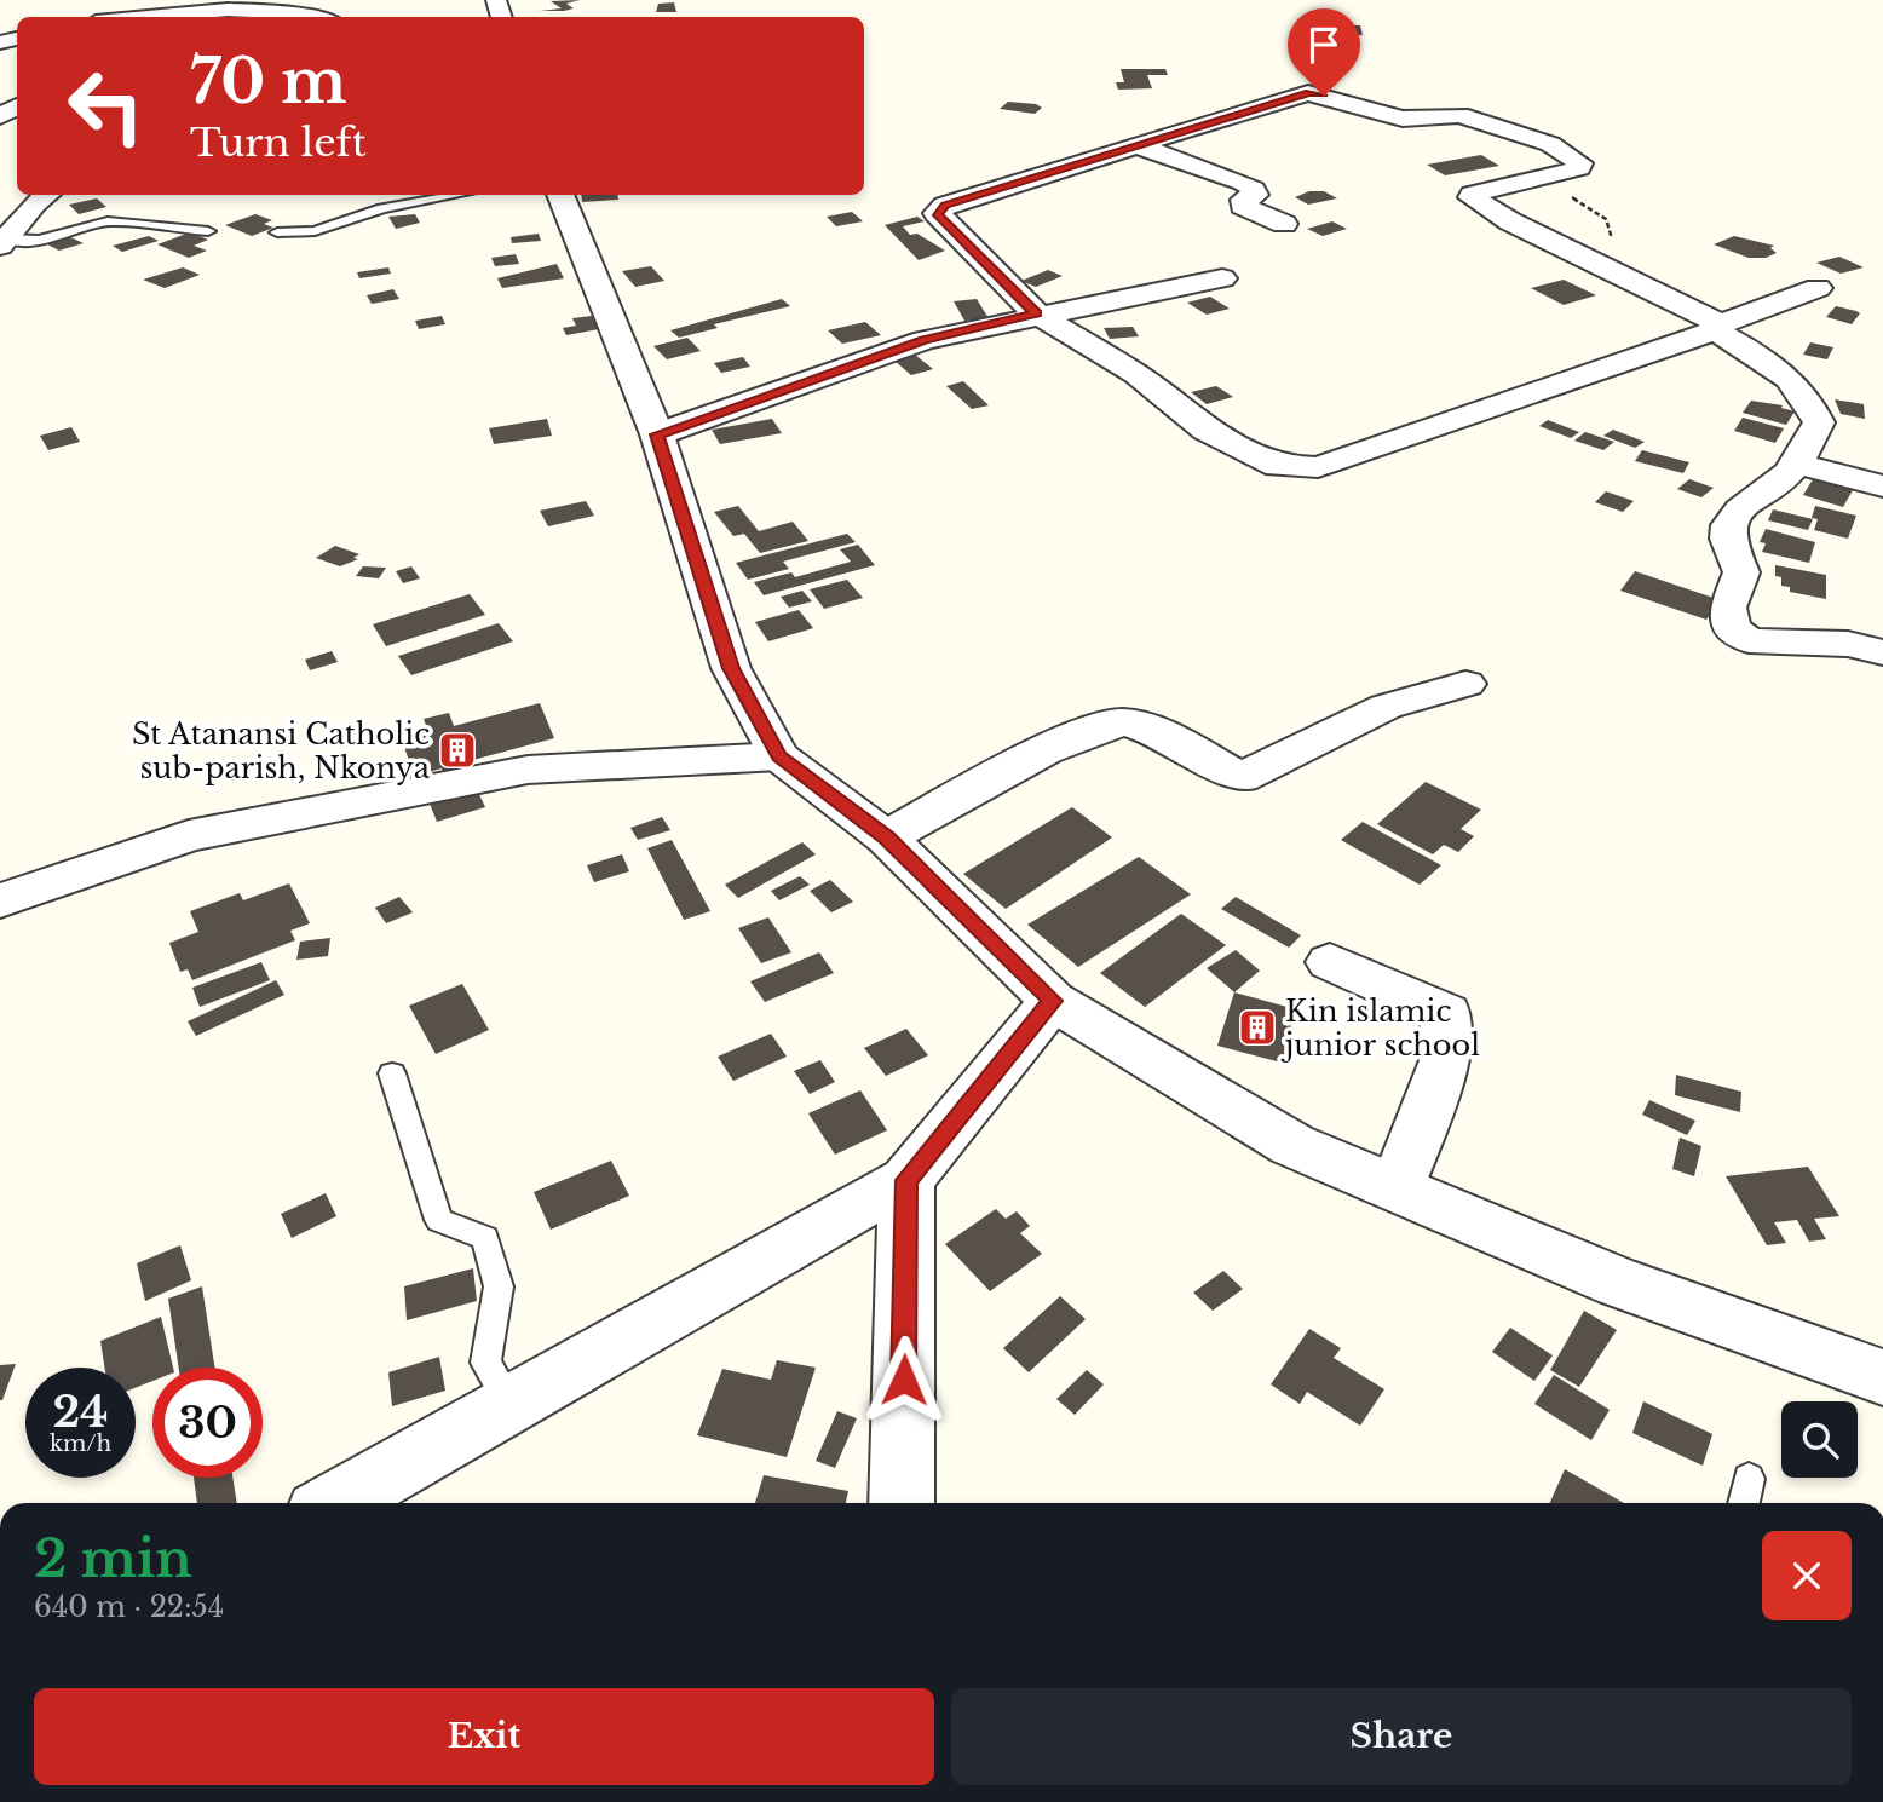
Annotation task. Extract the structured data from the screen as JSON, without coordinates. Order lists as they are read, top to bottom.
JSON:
{
  "places": {
    "building": ["St Atanansi Catholic sub-parish, Nkonya", "Kin islamic junior school"]
  },
  "page": {
    "turn": ["70 m", "Turn left"],
    "speed": "24 km/h",
    "limit": "30",
    "heading": ["2 min", "640 m · 22:54"],
    "buttons": ["Exit", "Share"]
  }
}
